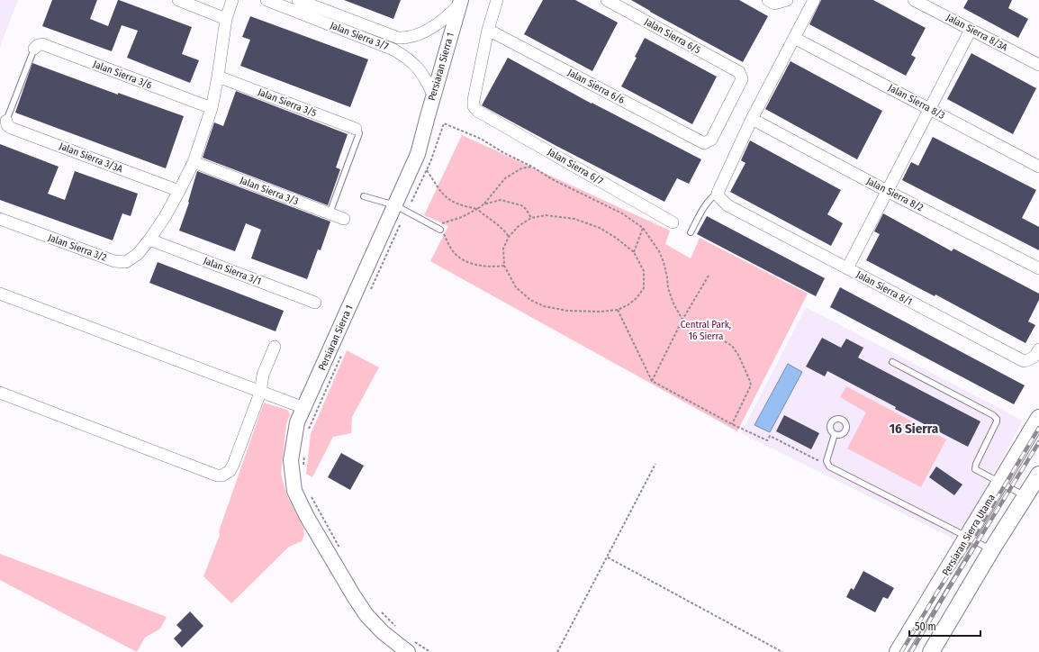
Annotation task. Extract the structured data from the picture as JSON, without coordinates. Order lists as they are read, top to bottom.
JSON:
{
  "streets": {
    "main road": ["Persiaran Sierra Utama"],
    "street": [
      "Jalan Sierra 8/3A",
      "Jalan Sierra 3/7",
      "Jalan Sierra 6/5",
      "Persiaran Sierra 1",
      "Jalan Sierra 3/6",
      "Jalan Sierra 6/6",
      "Jalan Sierra 8/3",
      "Jalan Sierra 3/5",
      "Jalan Sierra 3/3A",
      "Jalan Sierra 6/7",
      "Jalan Sierra 3/3",
      "Jalan Sierra 8/2",
      "Jalan Sierra 3/2",
      "Jalan Sierra 3/1",
      "Jalan Sierra 8/1"
    ]
  },
  "crossings": [
    ["Jalan Sierra 3/7", "Persiaran Sierra 1"],
    ["Jalan Sierra 6/5", "Jalan Sierra 6/6"],
    ["Jalan Sierra 3/6", "Jalan Sierra 3/2"],
    ["Jalan Sierra 6/6", "Jalan Sierra 6/7"],
    ["Jalan Sierra 3/5", "Jalan Sierra 3/2"],
    ["Jalan Sierra 3/3A", "Jalan Sierra 3/2"],
    ["Jalan Sierra 3/3", "Jalan Sierra 3/2"],
    ["Jalan Sierra 3/2", "Jalan Sierra 3/1"]
  ],
  "districts": ["16 Sierra"],
  "parks": ["Central Park, 16 Sierra"],
  "scale_bar": "50 m"
}
